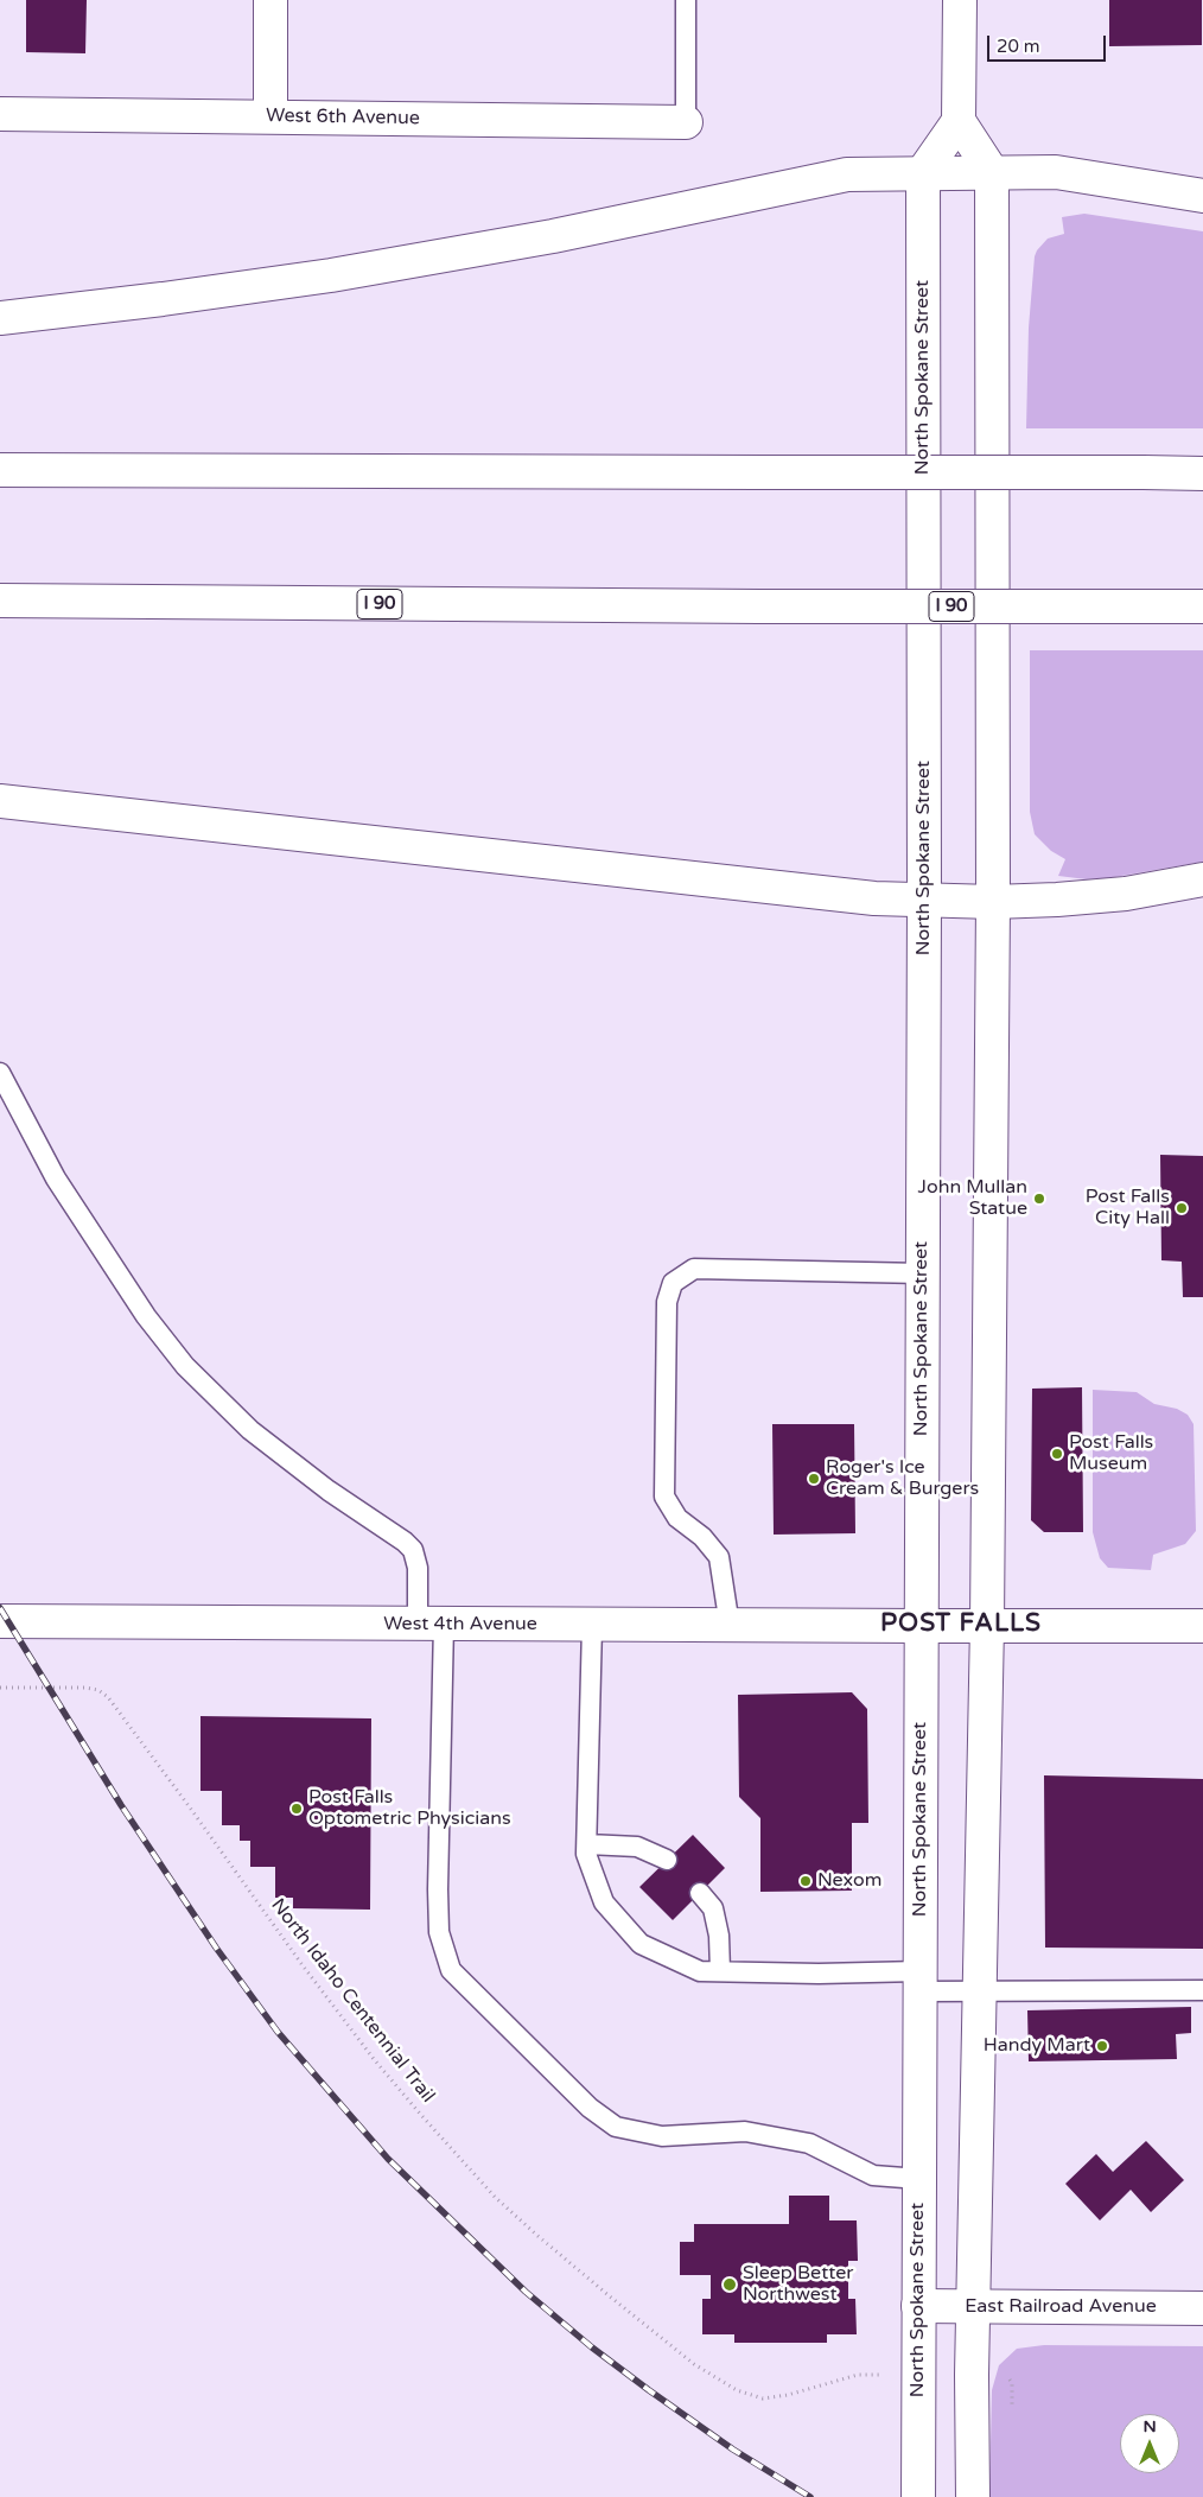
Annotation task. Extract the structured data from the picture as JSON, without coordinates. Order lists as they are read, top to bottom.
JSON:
{
  "streets": {
    "main road": [
      "West 6th Avenue",
      "North Spokane Street",
      "I 90",
      "West 4th Avenue",
      "East Railroad Avenue"
    ],
    "path": ["North Idaho Centennial Trail"]
  },
  "crossings": [
    ["North Spokane Street", "West 4th Avenue"],
    ["North Spokane Street", "East Railroad Avenue"]
  ],
  "districts": ["POST FALLS"],
  "places": [
    "John Mullan Statue",
    "Post Falls City Hall",
    "Post Falls Museum",
    "Roger's Ice Cream & Burgers",
    "Post Falls Optometric Physicians",
    "Nexom",
    "Handy Mart",
    "Sleep Better Northwest"
  ],
  "scale_bar": "20 m",
  "north": "top"
}
